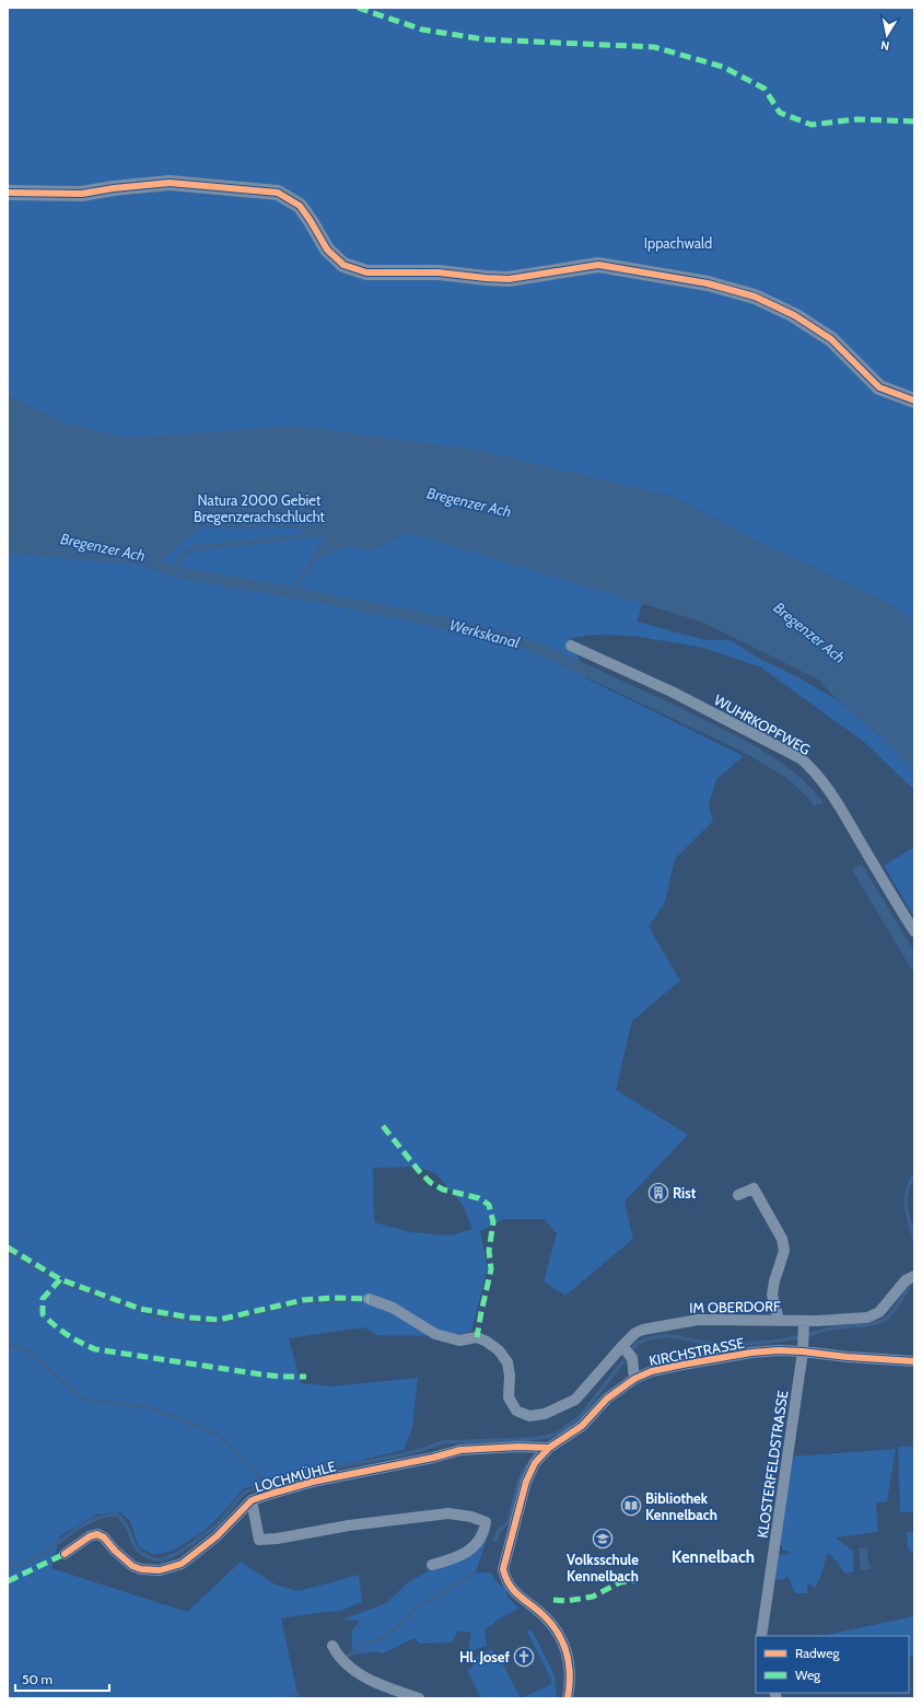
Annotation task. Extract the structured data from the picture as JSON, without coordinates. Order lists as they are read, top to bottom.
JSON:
{
  "streets": {
    "street": [
      "WUHRKOPFWEG",
      "IM OBERDORF",
      "KIRCHSTRASSE",
      "KLOSTERFELDSTRASSE",
      "LOCHMÜHLE"
    ]
  },
  "crossings": [
    ["IM OBERDORF", "KLOSTERFELDSTRASSE"],
    ["KIRCHSTRASSE", "KLOSTERFELDSTRASSE"],
    ["KIRCHSTRASSE", "LOCHMÜHLE"]
  ],
  "districts": ["Kennelbach"],
  "water": ["Bregenzer Ach", "Werkskanal"],
  "parks": ["Ippachwald", "Natura 2000 Gebiet Bregenzerachschlucht"],
  "places": {
    "building": ["Rist"],
    "library": ["Bibliothek Kennelbach"],
    "school or university": ["Volksschule Kennelbach"],
    "church": ["Hl. Josef"]
  },
  "legend": ["Radweg", "Weg"],
  "scale_bar": "50 m",
  "north": "bottom"
}
